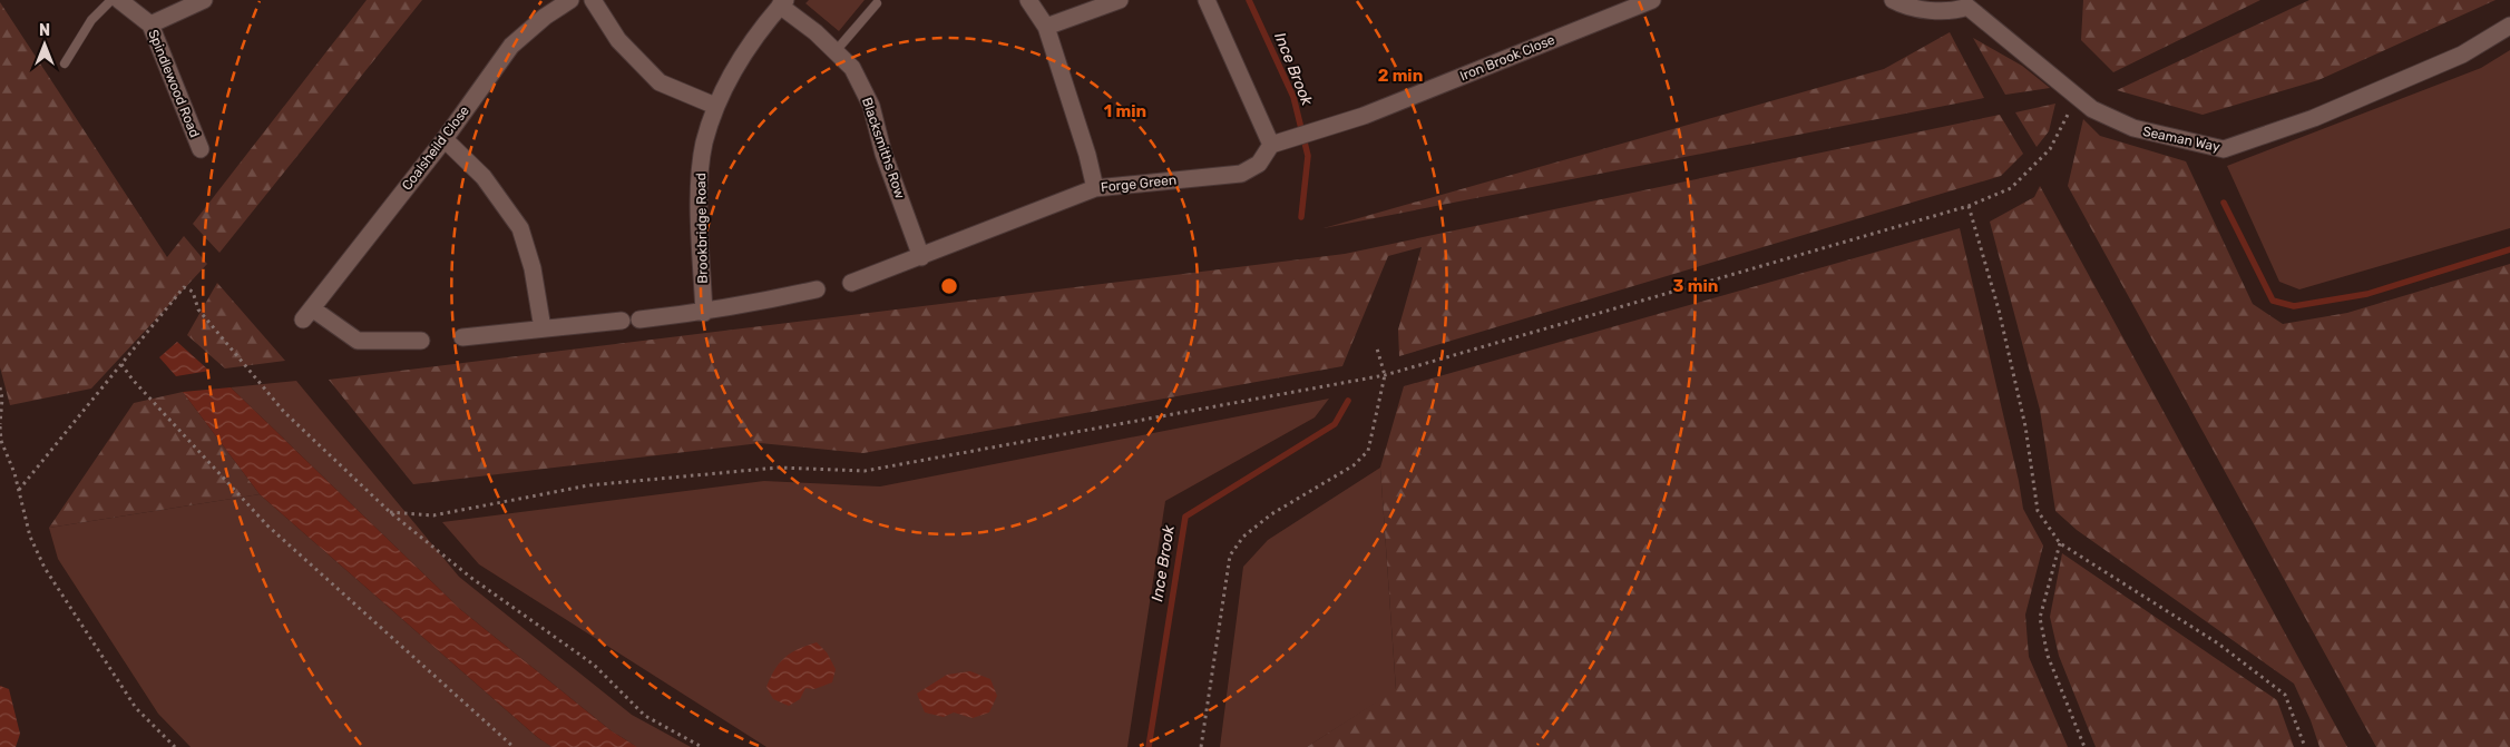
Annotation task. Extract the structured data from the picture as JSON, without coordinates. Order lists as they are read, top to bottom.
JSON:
{
  "streets": {
    "street": [
      "Iron Brook Close",
      "Spindlewood Road",
      "Seaman Way",
      "Coalsheild Close",
      "Blacksmiths Row",
      "Forge Green",
      "Brookbridge Road"
    ]
  },
  "crossings": [
    ["Iron Brook Close", "Forge Green"],
    ["Blacksmiths Row", "Brookbridge Road"]
  ],
  "water": ["Ince Brook"],
  "north": "top",
  "rings": ["2 min", "1 min", "3 min"]
}
